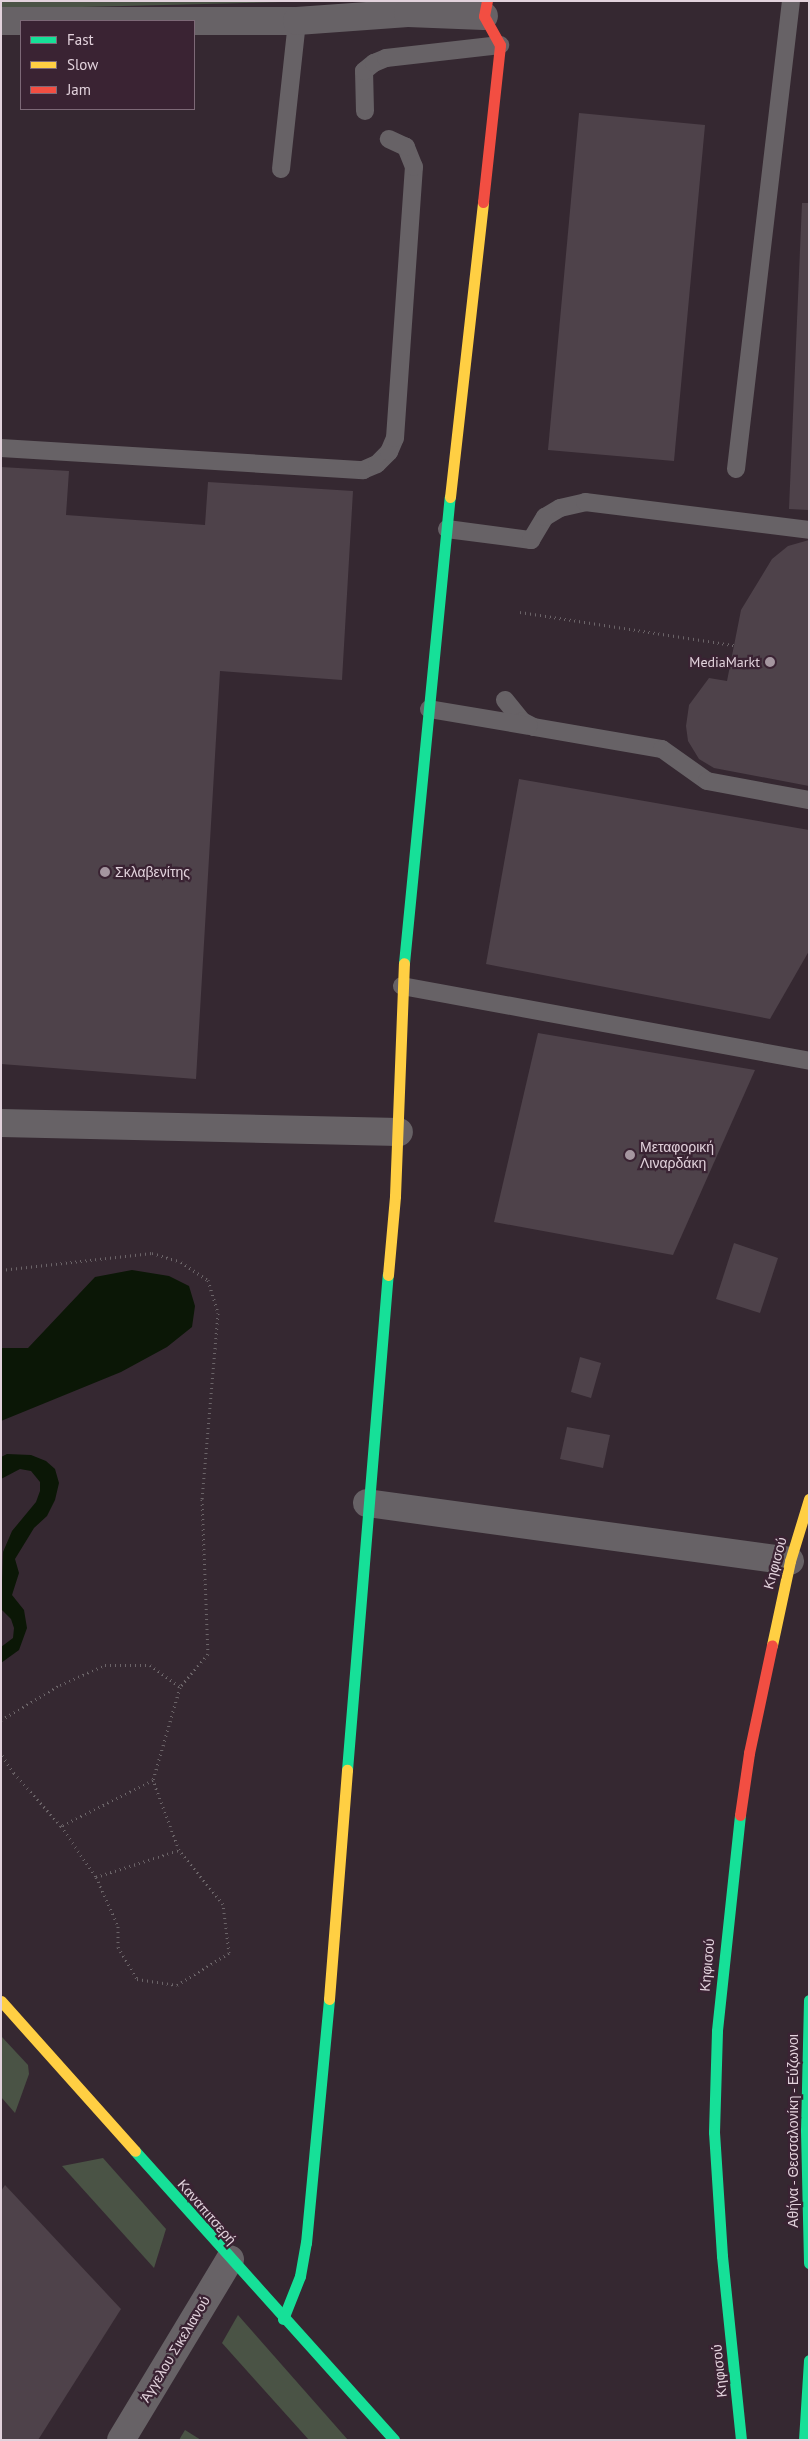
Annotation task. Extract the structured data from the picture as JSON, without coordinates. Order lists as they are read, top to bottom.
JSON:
{
  "streets": {
    "main road": ["Κηφισού", "Αθήνα - Θεσσαλονίκη - Εύζωνοι", "Καναπιτσερή"],
    "street": ["Άγγελου Σικελιανού"]
  },
  "crossings": [
    ["Καναπιτσερή", "Άγγελου Σικελιανού"]
  ],
  "places": ["MediaMarkt", "Σκλαβενίτης", "Μεταφορική Λιναρδάκη"],
  "legend": ["Fast", "Slow", "Jam"]
}
